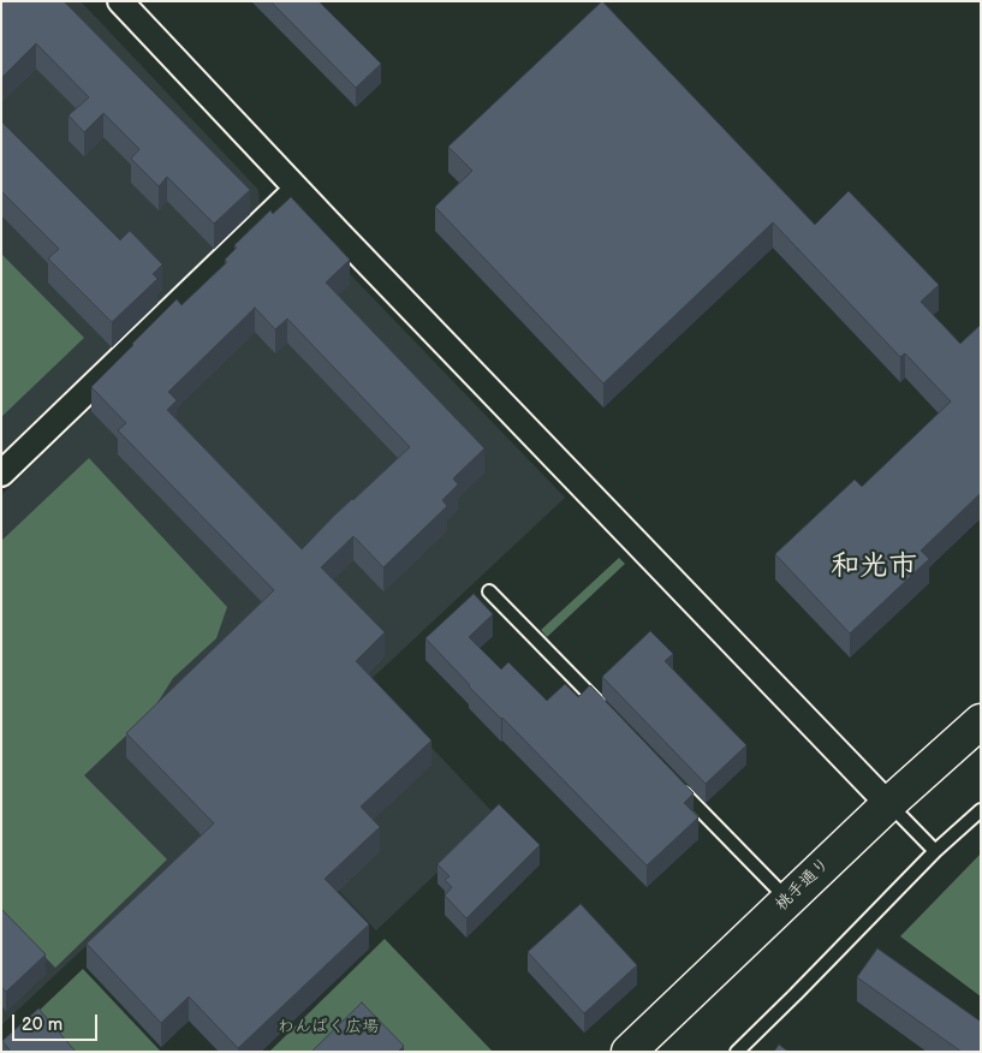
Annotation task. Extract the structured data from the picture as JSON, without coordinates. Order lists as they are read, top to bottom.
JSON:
{
  "streets": {
    "street": ["桃手通り"]
  },
  "districts": ["和光市"],
  "parks": ["わんぱく広場"],
  "scale_bar": "20 m"
}
